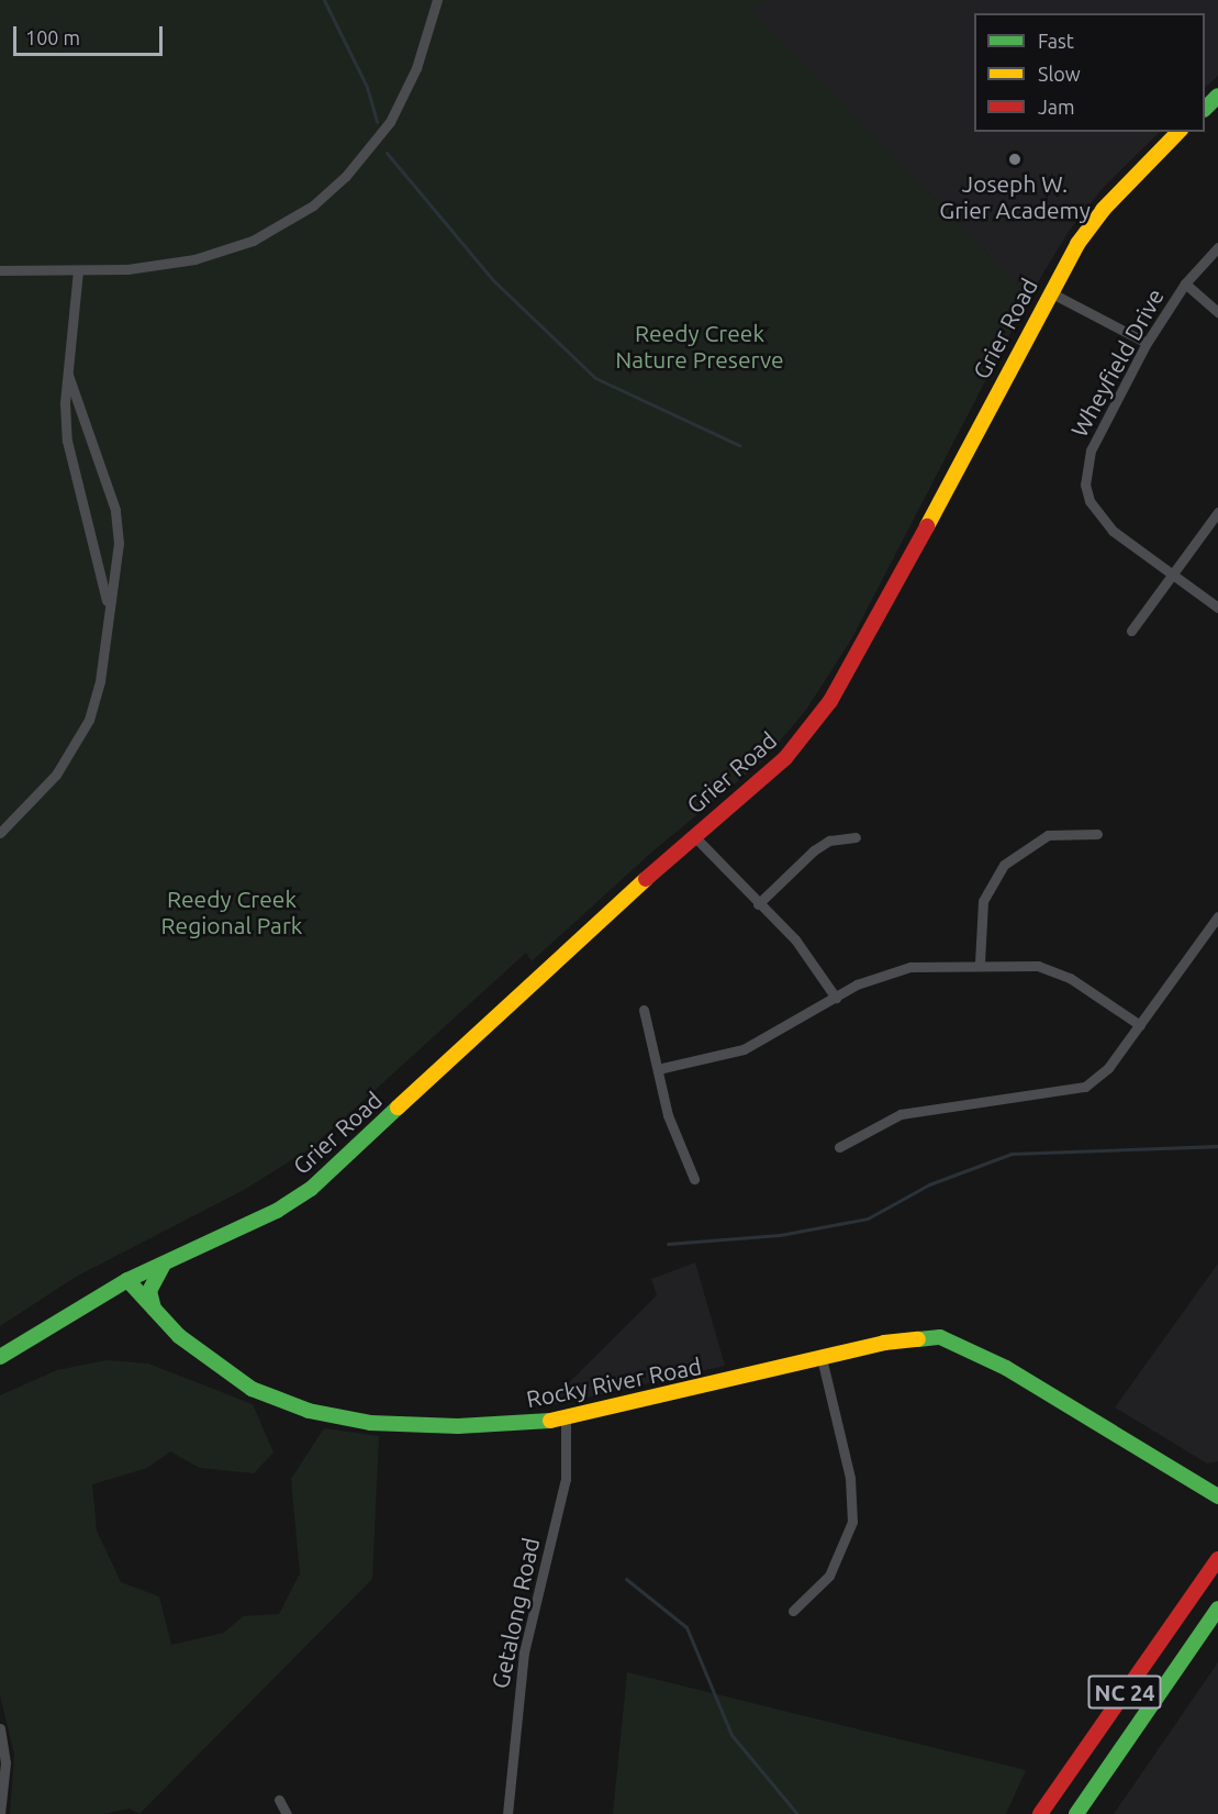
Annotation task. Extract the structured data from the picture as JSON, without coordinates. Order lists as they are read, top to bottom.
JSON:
{
  "streets": {
    "street": [
      "Grier Road",
      "Wheyfield Drive",
      "Rocky River Road",
      "Getalong Road",
      "NC 24"
    ]
  },
  "crossings": [
    ["Grier Road", "Rocky River Road"],
    ["Rocky River Road", "Getalong Road"]
  ],
  "parks": ["Reedy Creek Nature Preserve", "Reedy Creek Regional Park"],
  "places": ["Joseph W. Grier Academy"],
  "legend": ["Fast", "Slow", "Jam"],
  "scale_bar": "100 m"
}
